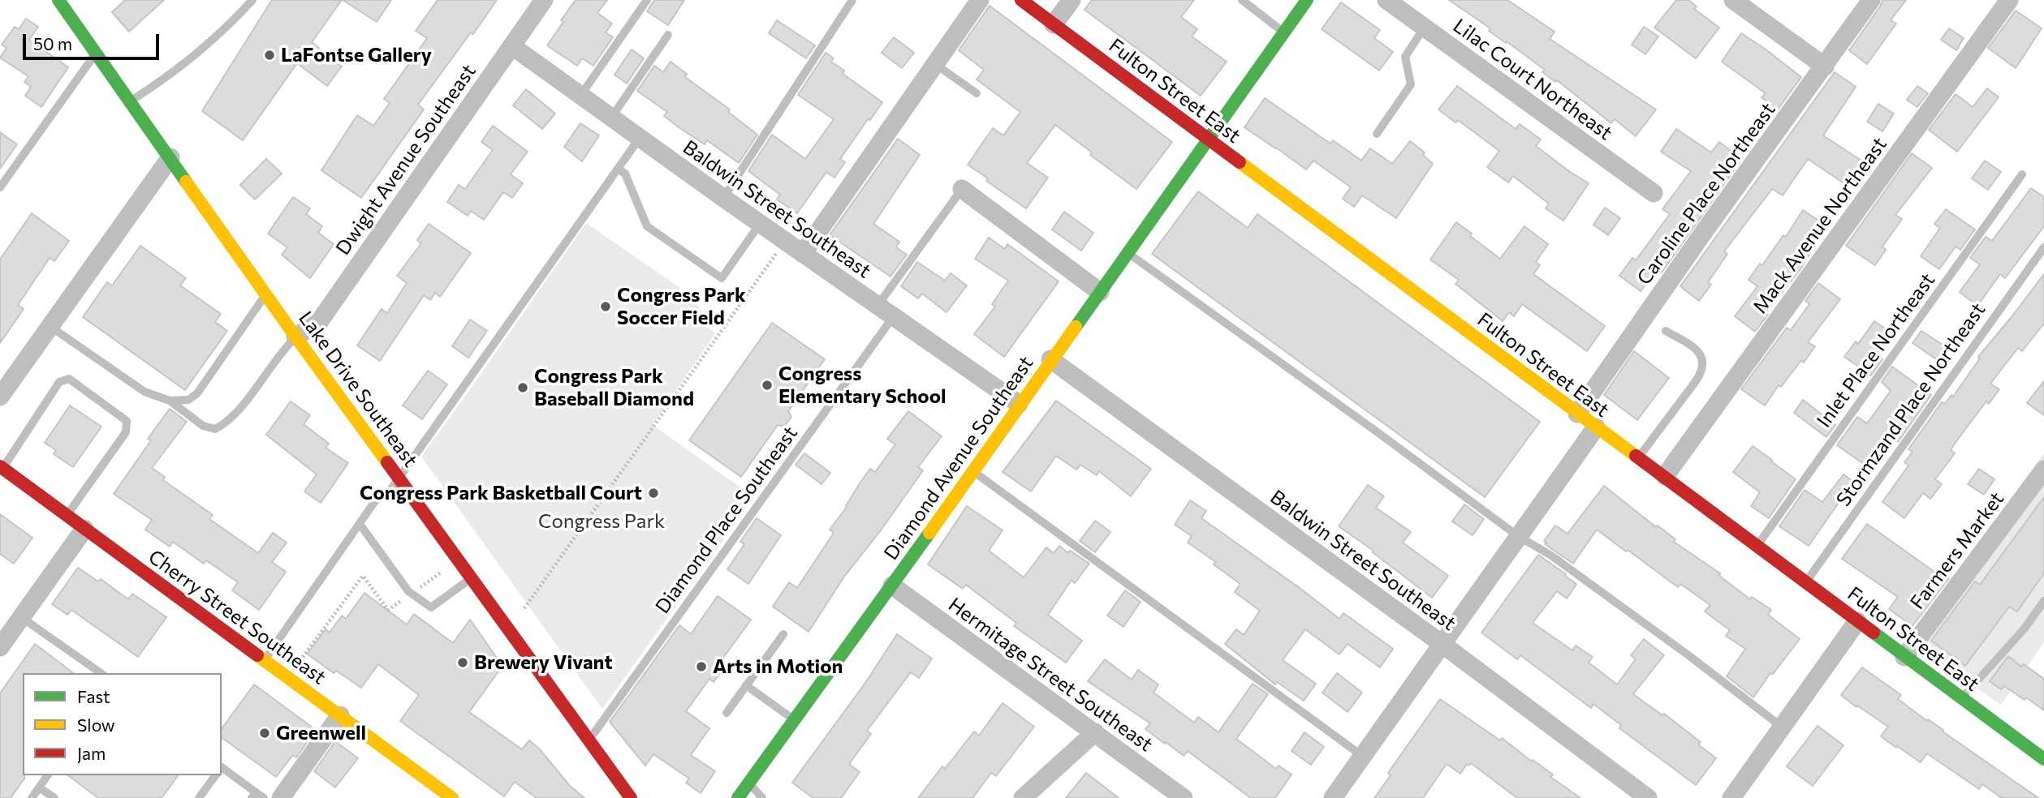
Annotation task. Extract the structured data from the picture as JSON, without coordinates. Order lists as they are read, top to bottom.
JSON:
{
  "streets": {
    "main road": [
      "Fulton Street East",
      "Lake Drive Southeast",
      "Diamond Avenue Southeast",
      "Cherry Street Southeast"
    ],
    "street": [
      "Lilac Court Northeast",
      "Dwight Avenue Southeast",
      "Caroline Place Northeast",
      "Baldwin Street Southeast",
      "Mack Avenue Northeast",
      "Farmers Market",
      "Hermitage Street Southeast"
    ],
    "lane": ["Inlet Place Northeast", "Stormzand Place Northeast", "Diamond Place Southeast"]
  },
  "crossings": [
    ["Fulton Street East", "Caroline Place Northeast"],
    ["Fulton Street East", "Mack Avenue Northeast"],
    ["Fulton Street East", "Inlet Place Northeast"],
    ["Fulton Street East", "Stormzand Place Northeast"],
    ["Fulton Street East", "Diamond Avenue Southeast"],
    ["Fulton Street East", "Farmers Market"],
    ["Dwight Avenue Southeast", "Baldwin Street Southeast"],
    ["Dwight Avenue Southeast", "Lake Drive Southeast"],
    ["Baldwin Street Southeast", "Diamond Avenue Southeast"],
    ["Baldwin Street Southeast", "Diamond Place Southeast"],
    ["Lake Drive Southeast", "Diamond Place Southeast"],
    ["Diamond Avenue Southeast", "Hermitage Street Southeast"]
  ],
  "parks": ["Congress Park"],
  "places": [
    "LaFontse Gallery",
    "Congress Park Soccer Field",
    "Congress Elementary School",
    "Congress Park Baseball Diamond",
    "Congress Park Basketball Court",
    "Brewery Vivant",
    "Arts in Motion",
    "Greenwell"
  ],
  "legend": ["Fast", "Slow", "Jam"],
  "scale_bar": "50 m"
}
